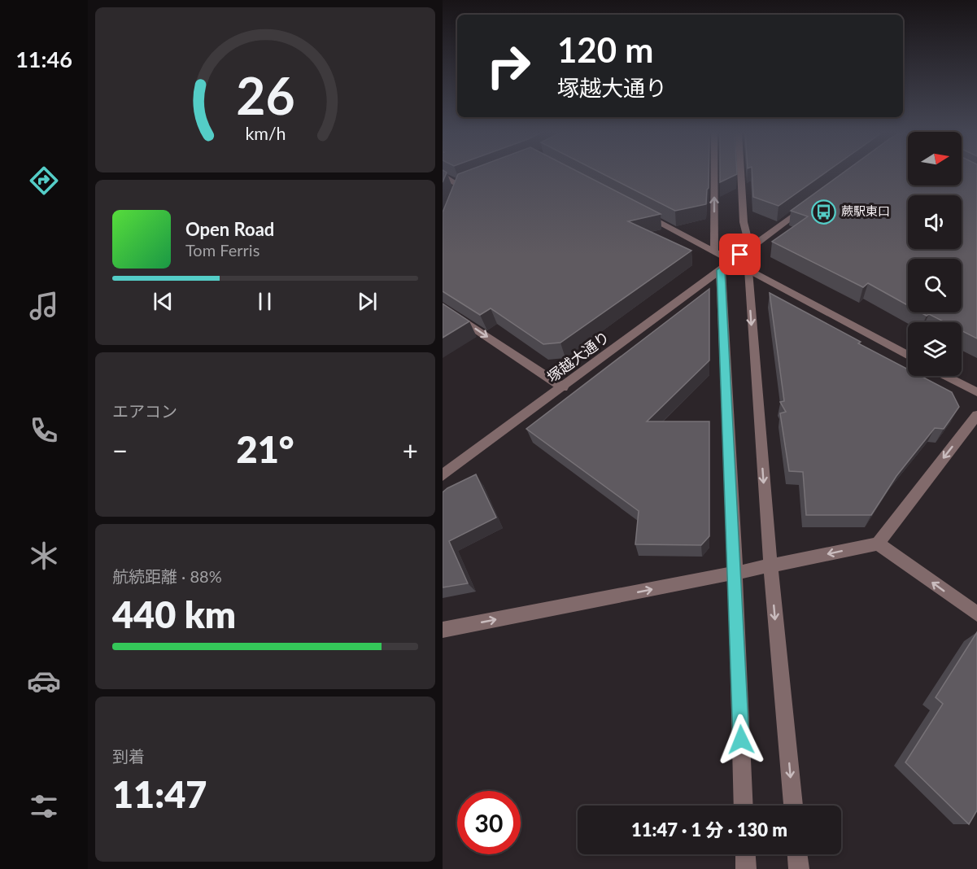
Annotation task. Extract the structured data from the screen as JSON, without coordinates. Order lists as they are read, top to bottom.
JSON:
{
  "streets": {
    "street": ["塚越大通り"]
  },
  "places": {
    "bus stop": ["蕨駅東口"]
  },
  "north": "right",
  "page": {
    "tabs": "11:46",
    "turn": ["120 m", "塚越大通り"],
    "song": ["Open Road", "Tom Ferris"],
    "tile": [
      "エアコン",
      ["航続距離 · 88%", "440 km"],
      ["到着", "11:47"]
    ],
    "heat": ["−", "21°", "+"],
    "limit": "30",
    "trip": "11:47 · 1 分 · 130 m",
    "gauge": ["26", "km/h"]
  }
}
